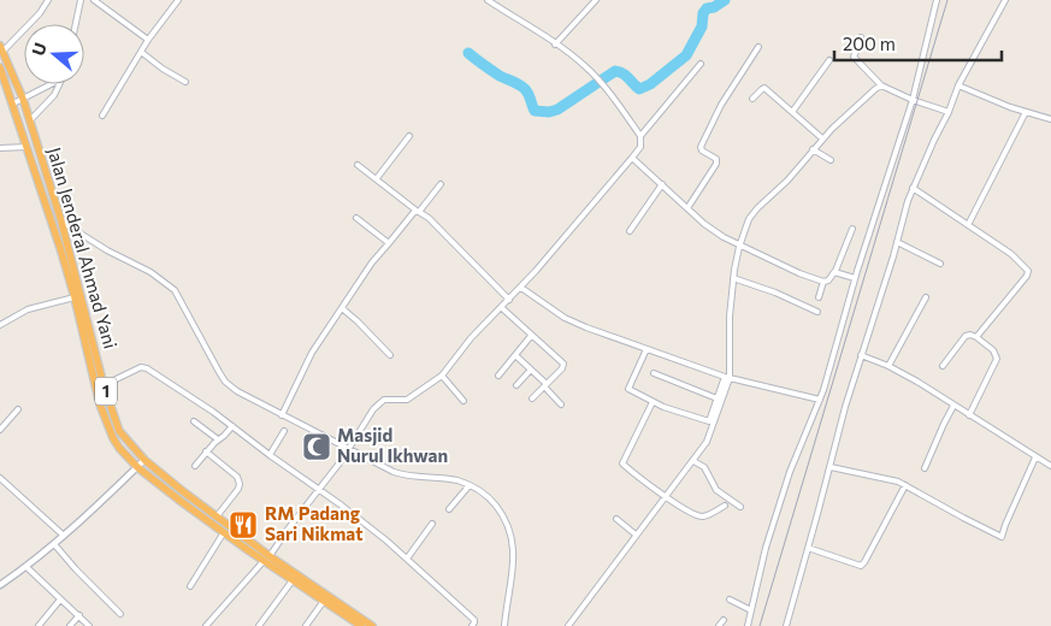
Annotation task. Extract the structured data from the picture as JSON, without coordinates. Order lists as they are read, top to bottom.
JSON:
{
  "streets": {
    "highway": ["Jalan Jenderal Ahmad Yani", "1"]
  },
  "crossings": [
    ["Jalan Jenderal Ahmad Yani", "1"]
  ],
  "places": {
    "mosque": ["Masjid Nurul Ikhwan"],
    "restaurant": ["RM Padang Sari Nikmat"]
  },
  "scale_bar": "200 m",
  "north": "left"
}
